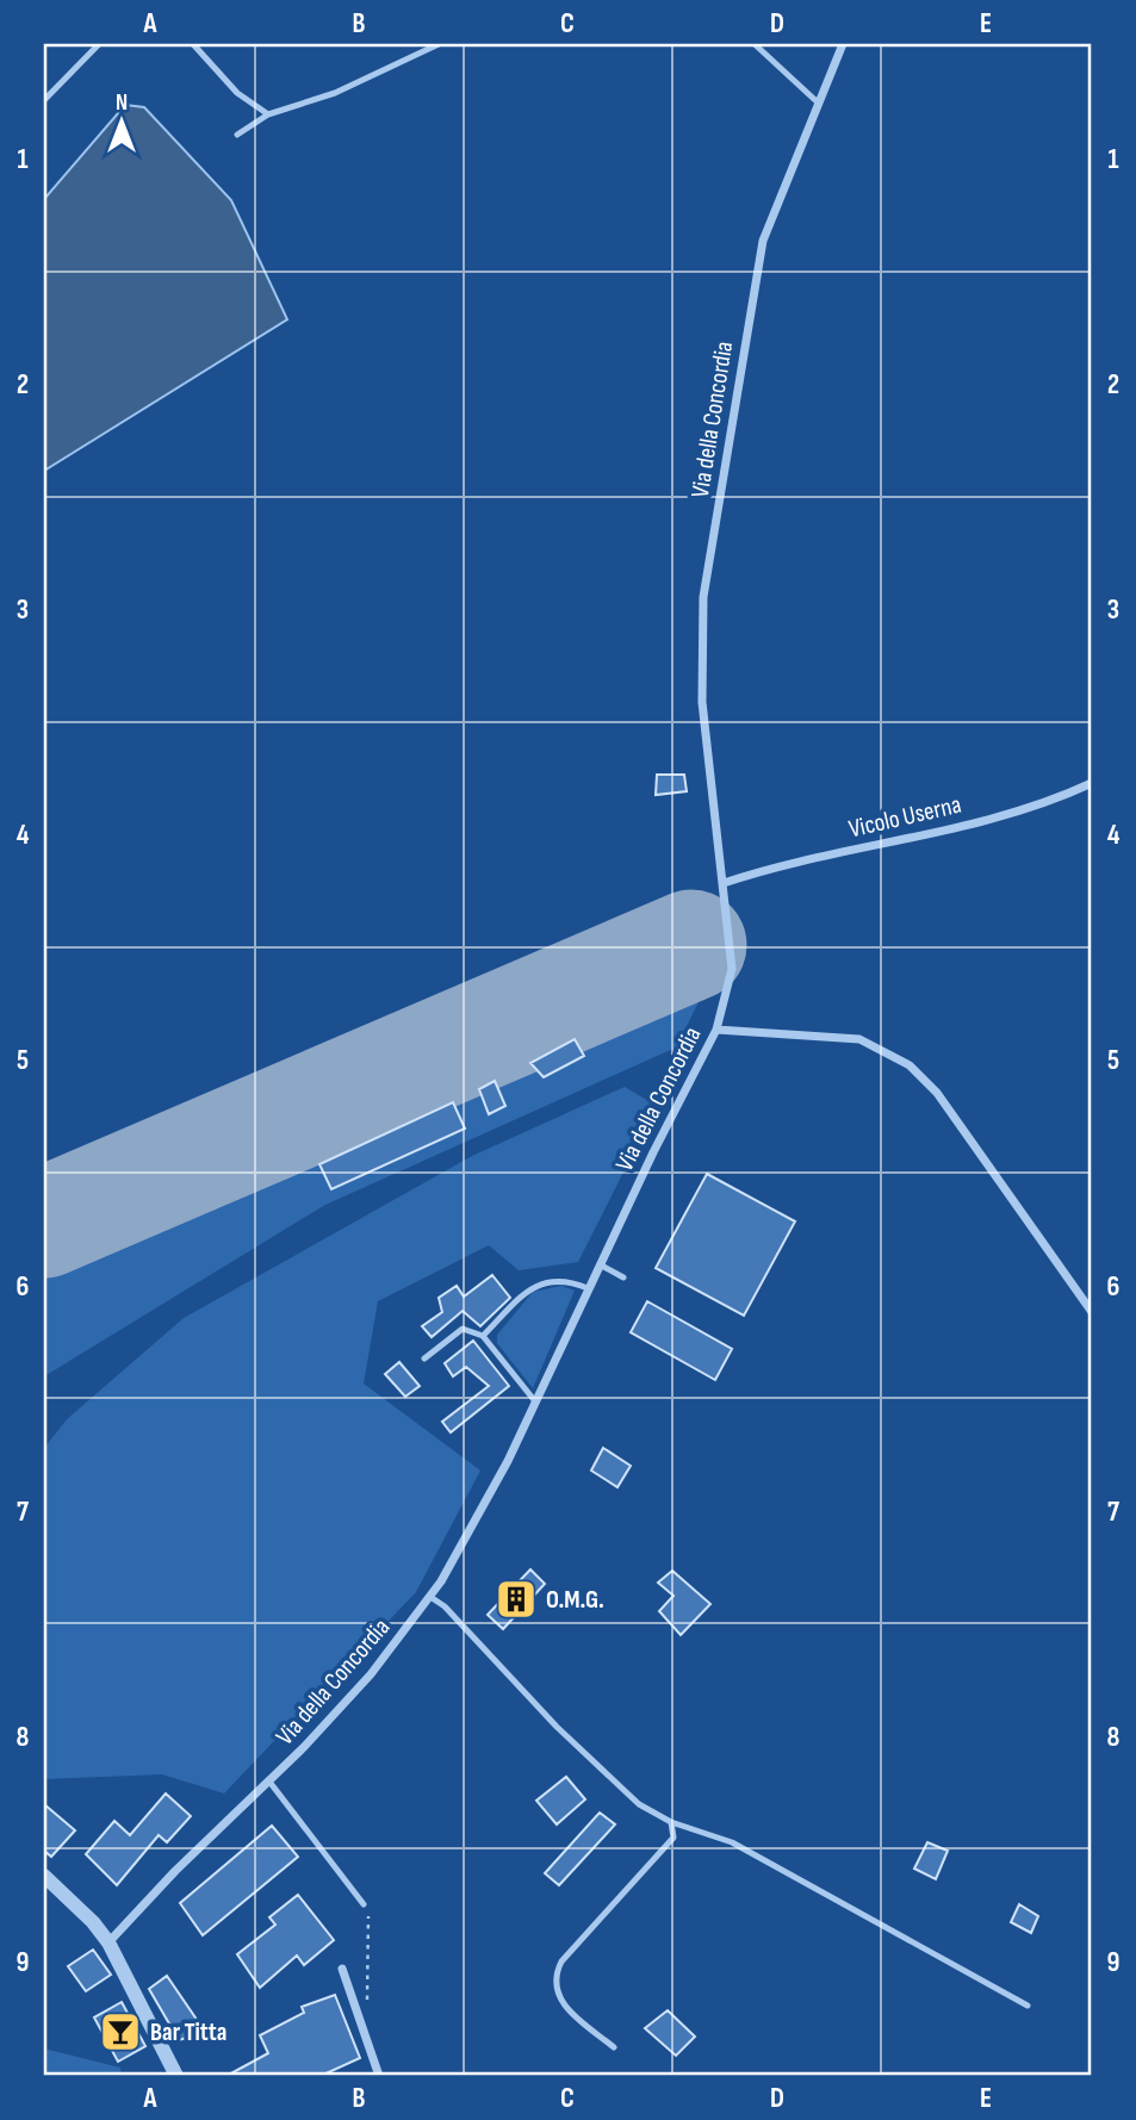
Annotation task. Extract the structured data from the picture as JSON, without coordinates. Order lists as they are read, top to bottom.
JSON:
{
  "streets": {
    "street": ["Via della Concordia", "Vicolo Userna"]
  },
  "crossings": [
    ["Via della Concordia", "Vicolo Userna"]
  ],
  "places": {
    "building": ["O.M.G."],
    "bar": ["Bar Titta"]
  },
  "north": "top",
  "grid": {
    "columns": [
      "A",
      "B",
      "C",
      "D",
      "E"
    ],
    "rows": [
      "1",
      "2",
      "3",
      "4",
      "5",
      "6",
      "7",
      "8",
      "9"
    ]
  }
}
